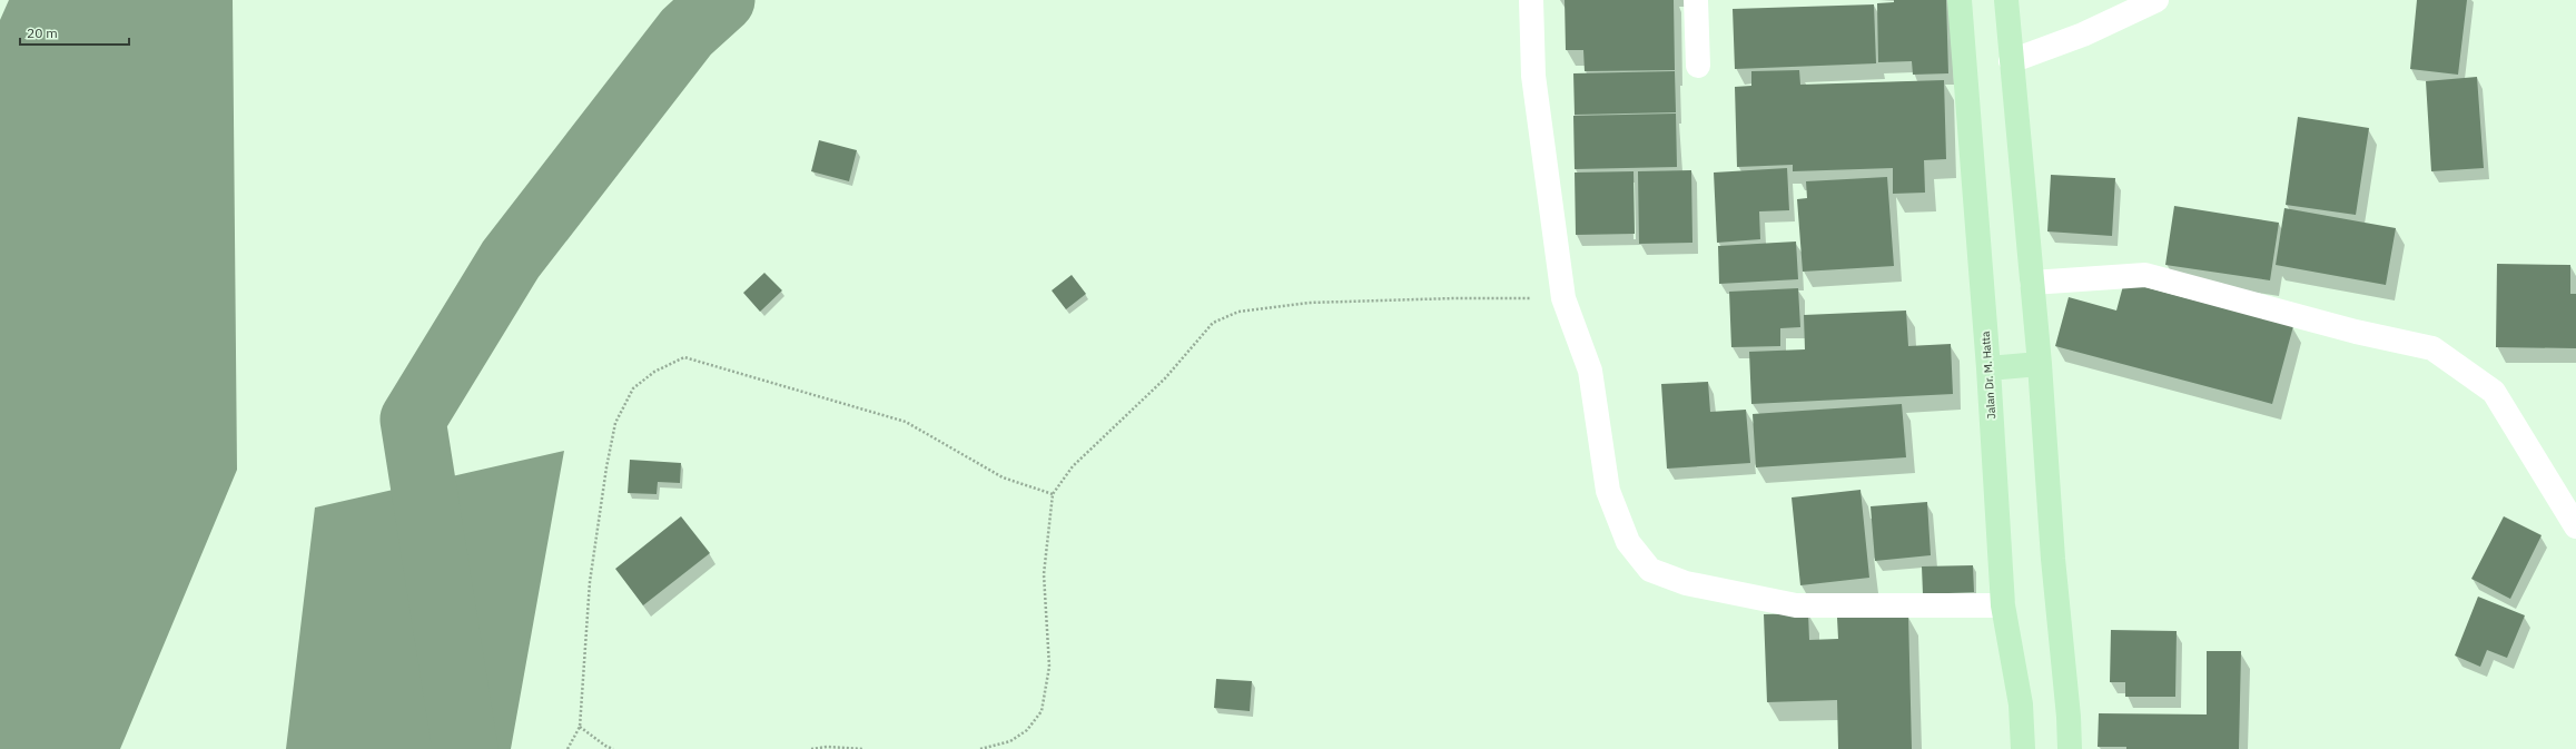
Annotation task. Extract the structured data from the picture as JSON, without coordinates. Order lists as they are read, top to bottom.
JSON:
{
  "streets": {
    "main road": ["Jalan Dr. M. Hatta"]
  },
  "scale_bar": "20 m"
}
